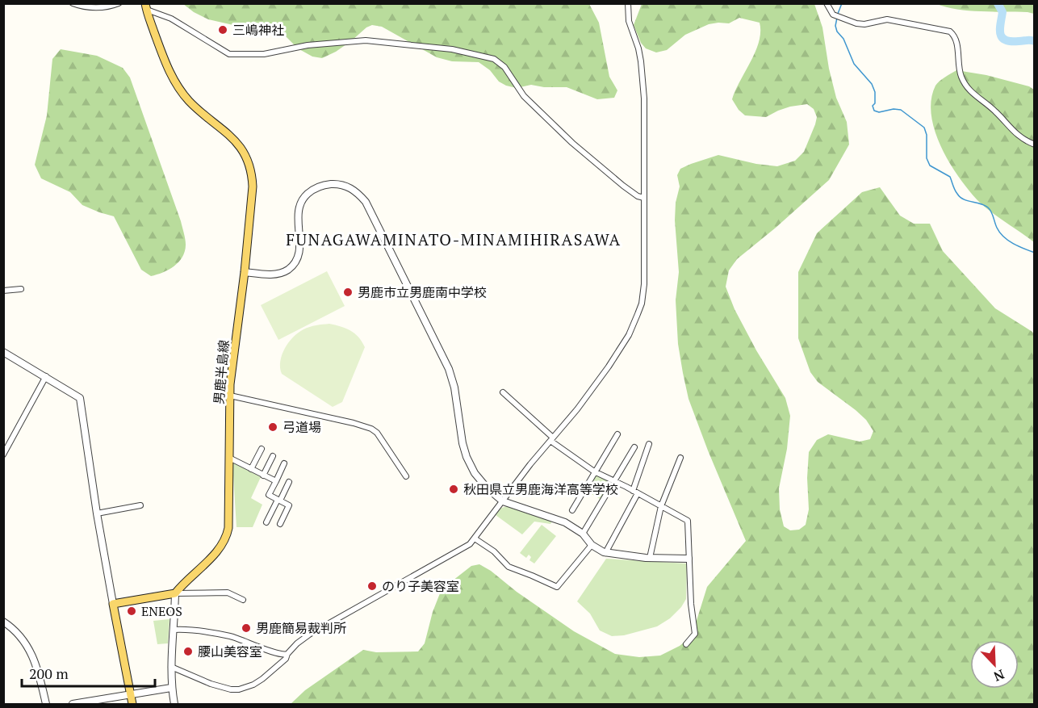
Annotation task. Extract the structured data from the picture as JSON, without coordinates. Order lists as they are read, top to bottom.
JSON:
{
  "streets": {
    "main road": ["男鹿半島線"]
  },
  "districts": ["FUNAGAWAMINATO-MINAMIHIRASAWA"],
  "places": [
    "三嶋神社",
    "男鹿市立男鹿南中学校",
    "弓道場",
    "秋田県立男鹿海洋高等学校",
    "のり子美容室",
    "ENEOS",
    "男鹿簡易裁判所",
    "腰山美容室"
  ],
  "scale_bar": "200 m",
  "north": "bottom right"
}
